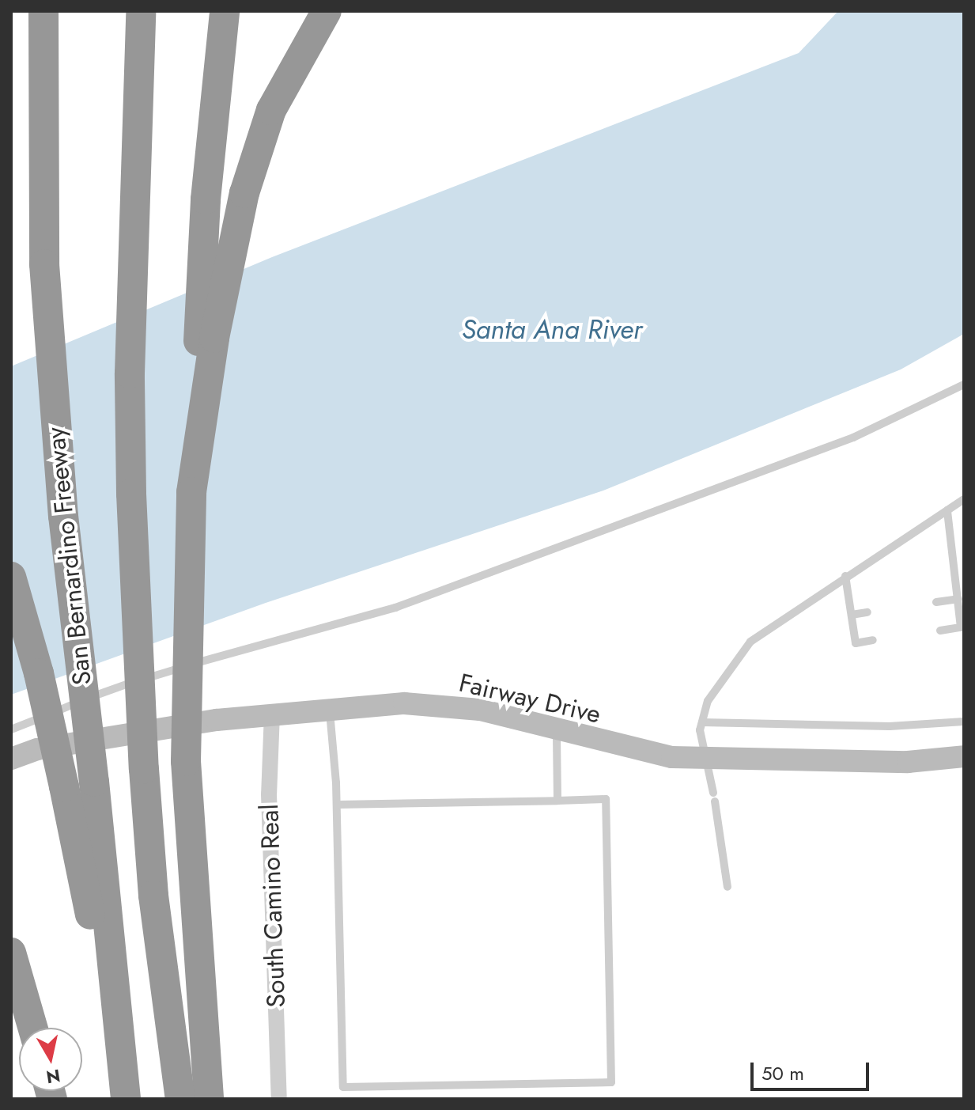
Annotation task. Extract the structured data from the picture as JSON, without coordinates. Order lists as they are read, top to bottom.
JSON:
{
  "streets": {
    "highway": ["San Bernardino Freeway"],
    "street": ["Fairway Drive", "South Camino Real"]
  },
  "crossings": [
    ["Fairway Drive", "South Camino Real"]
  ],
  "water": ["Santa Ana River"],
  "scale_bar": "50 m",
  "north": "bottom"
}
